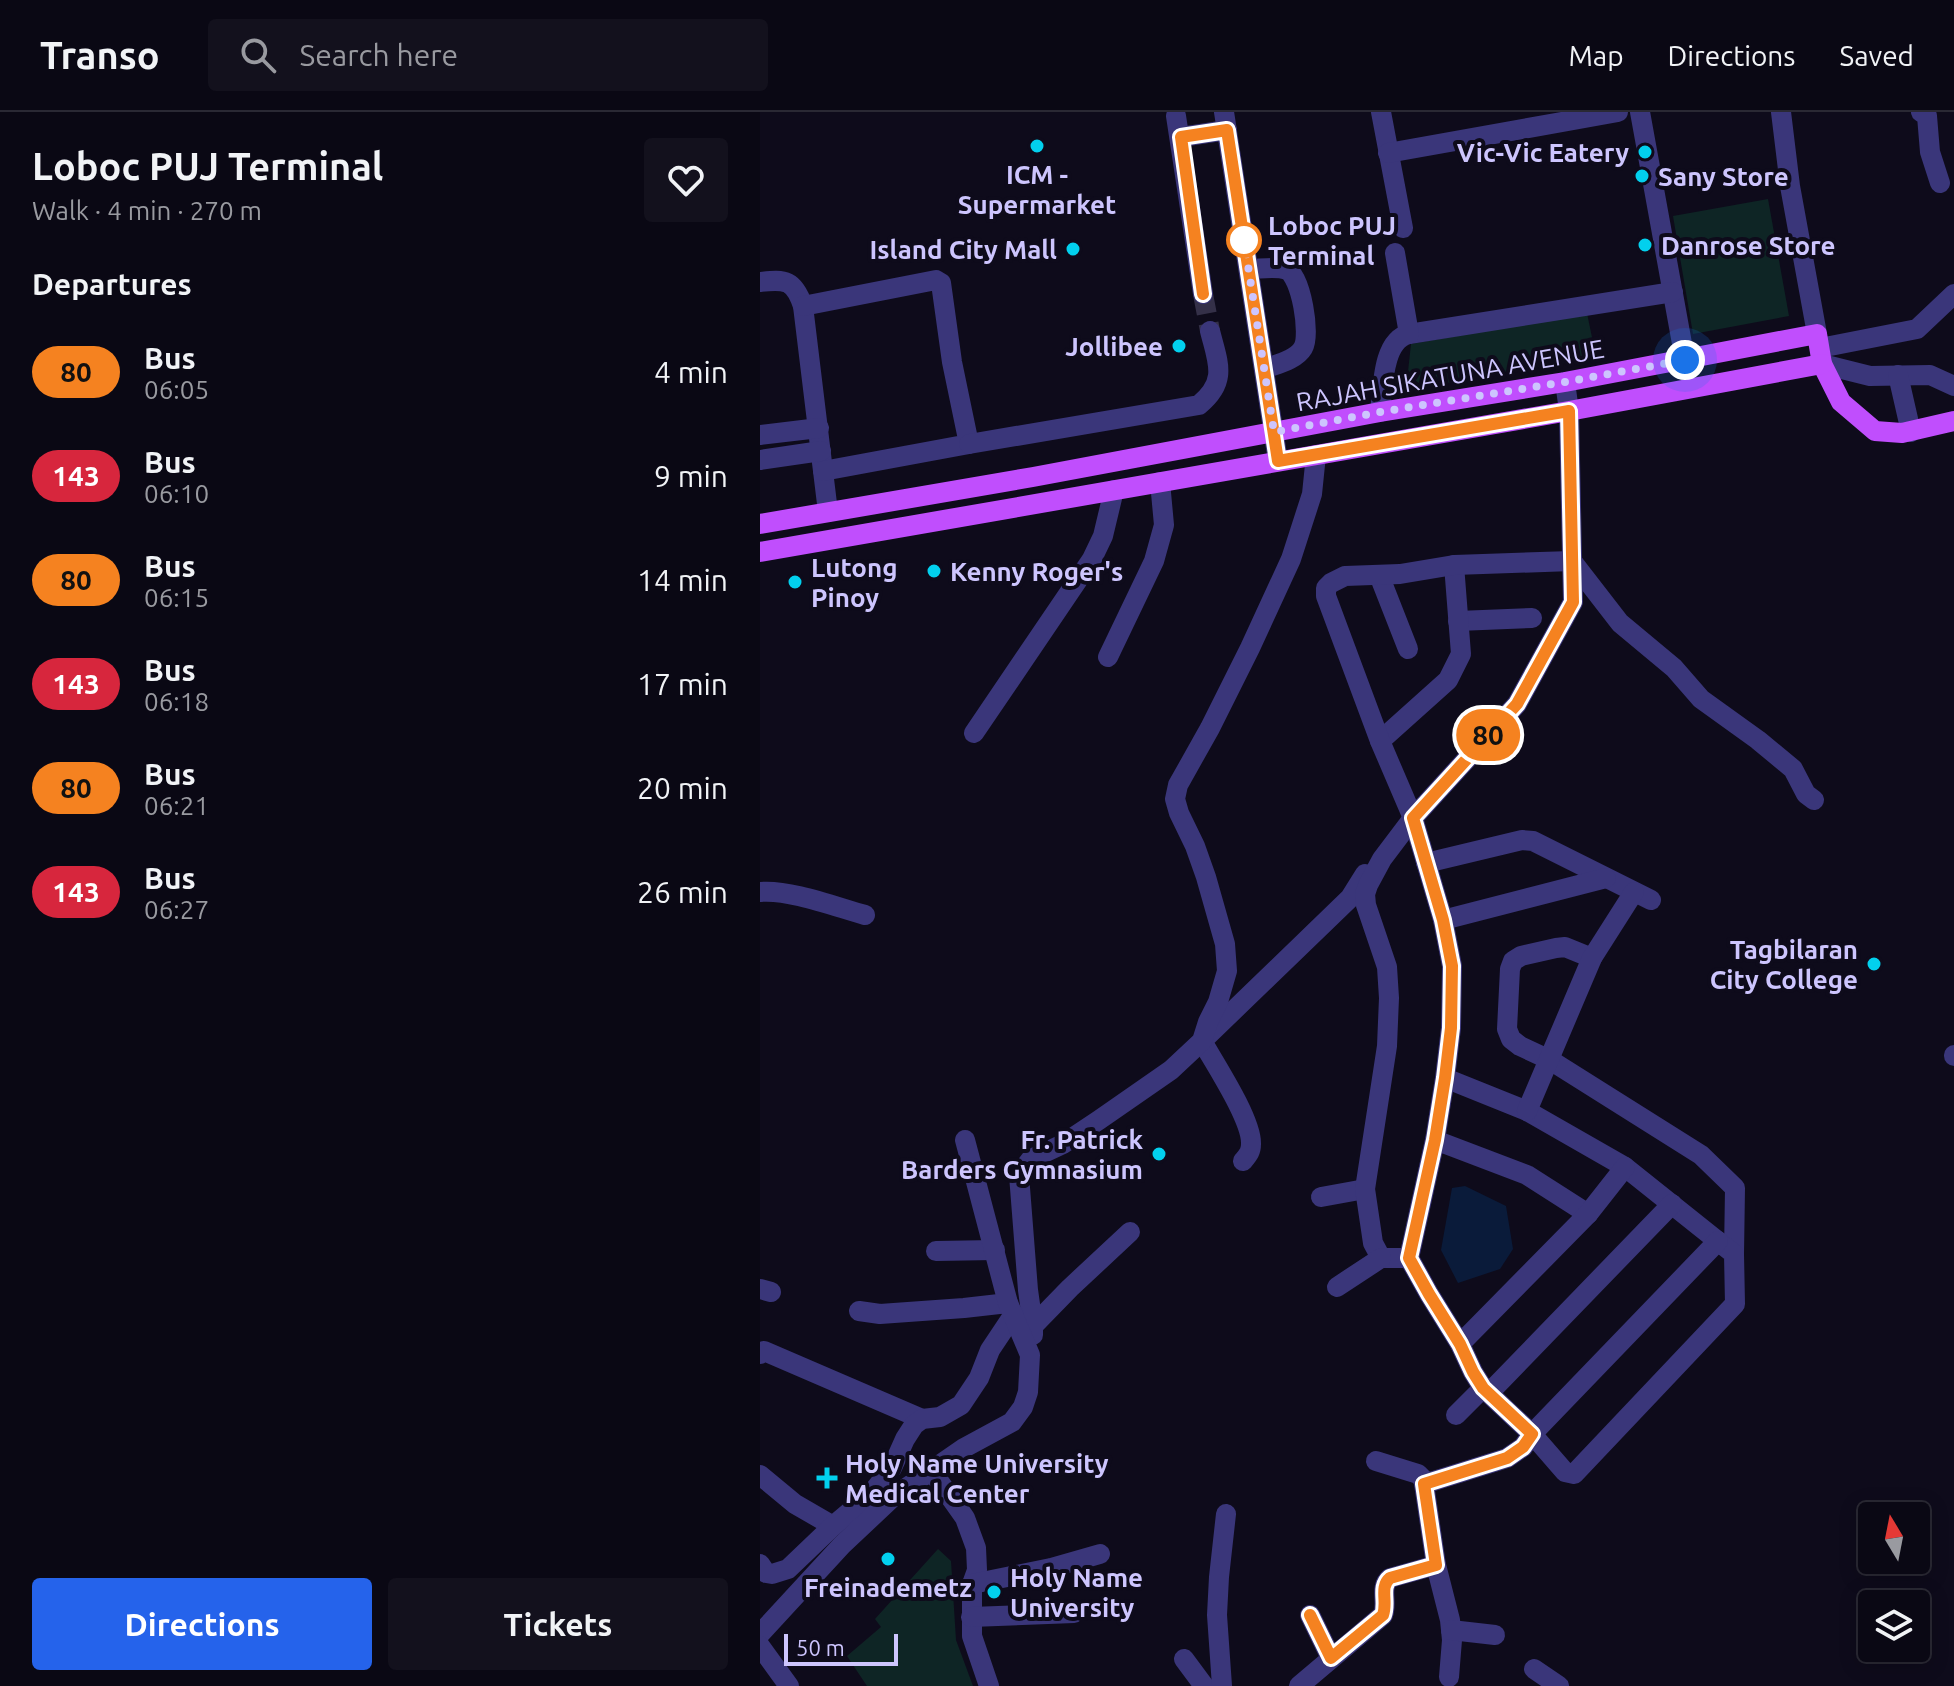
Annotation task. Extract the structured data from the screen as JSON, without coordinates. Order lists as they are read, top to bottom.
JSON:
{
  "streets": {
    "main road": ["RAJAH SIKATUNA AVENUE"]
  },
  "places": {
    "other": [
      "ICM - Supermarket",
      "Vic-Vic Eatery",
      "Sany Store",
      "Loboc PUJ Terminal",
      "Danrose Store",
      "Island City Mall",
      "Jollibee",
      "Kenny Roger's",
      "Lutong Pinoy",
      "Tagbilaran City College",
      "Fr. Patrick Barders Gymnasium",
      "Freinademetz",
      "Holy Name University"
    ],
    "health": ["Holy Name University Medical Center"]
  },
  "lines": ["bus line 80"],
  "scale_bar": "50 m",
  "north": "top",
  "page": {
    "header": "Transo",
    "search": "Search here",
    "nav": ["Map", "Directions", "Saved"],
    "heading": [
      ["Loboc PUJ Terminal", "Walk · 4 min · 270 m"],
      "Departures"
    ],
    "on_map": "80",
    "list": [
      {
        "mark": "80",
        "name": "Bus",
        "note": "06:05",
        "value": "4 min"
      },
      {
        "mark": "143",
        "name": "Bus",
        "note": "06:10",
        "value": "9 min"
      },
      {
        "mark": "80",
        "name": "Bus",
        "note": "06:15",
        "value": "14 min"
      },
      {
        "mark": "143",
        "name": "Bus",
        "note": "06:18",
        "value": "17 min"
      },
      {
        "mark": "80",
        "name": "Bus",
        "note": "06:21",
        "value": "20 min"
      },
      {
        "mark": "143",
        "name": "Bus",
        "note": "06:27",
        "value": "26 min"
      }
    ],
    "buttons": ["Directions", "Tickets"],
    "scale": "50 m"
  }
}
